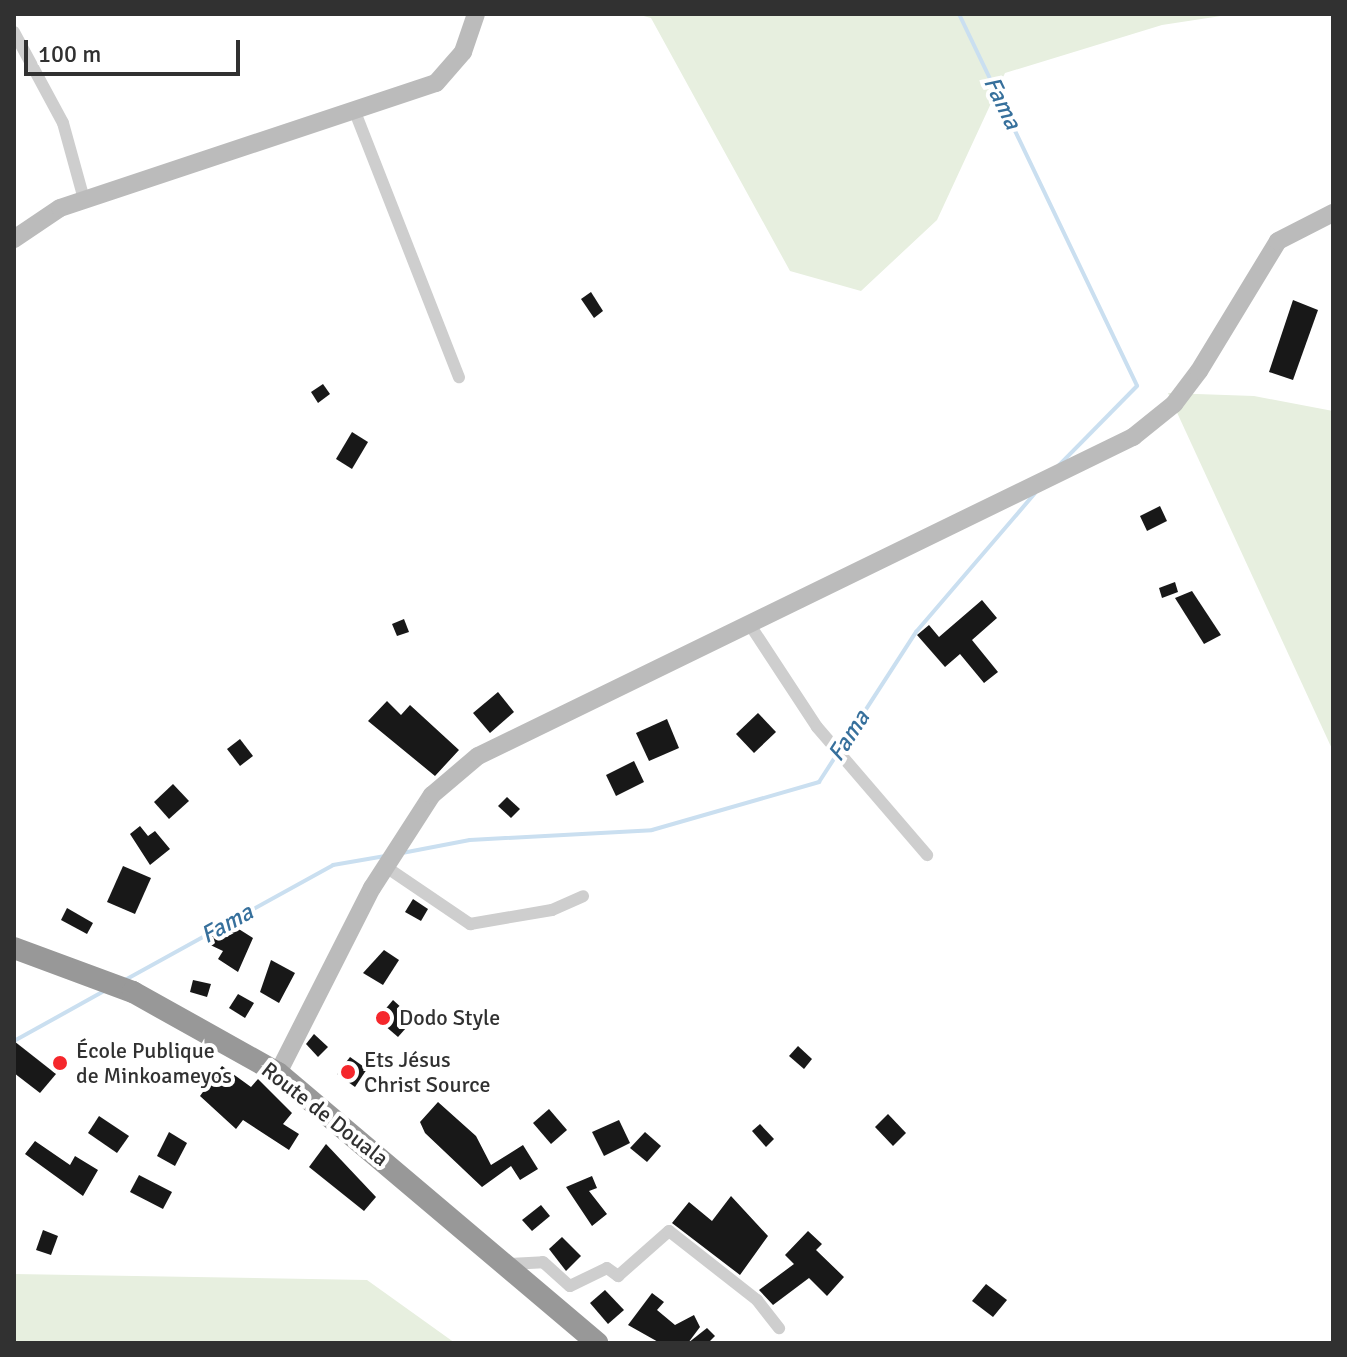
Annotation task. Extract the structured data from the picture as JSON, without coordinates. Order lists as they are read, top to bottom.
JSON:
{
  "streets": {
    "highway": ["Route de Douala"]
  },
  "water": ["Fama"],
  "places": ["Dodo Style", "École Publique de Minkoameyos", "Ets Jésus Christ Source"],
  "scale_bar": "100 m"
}
